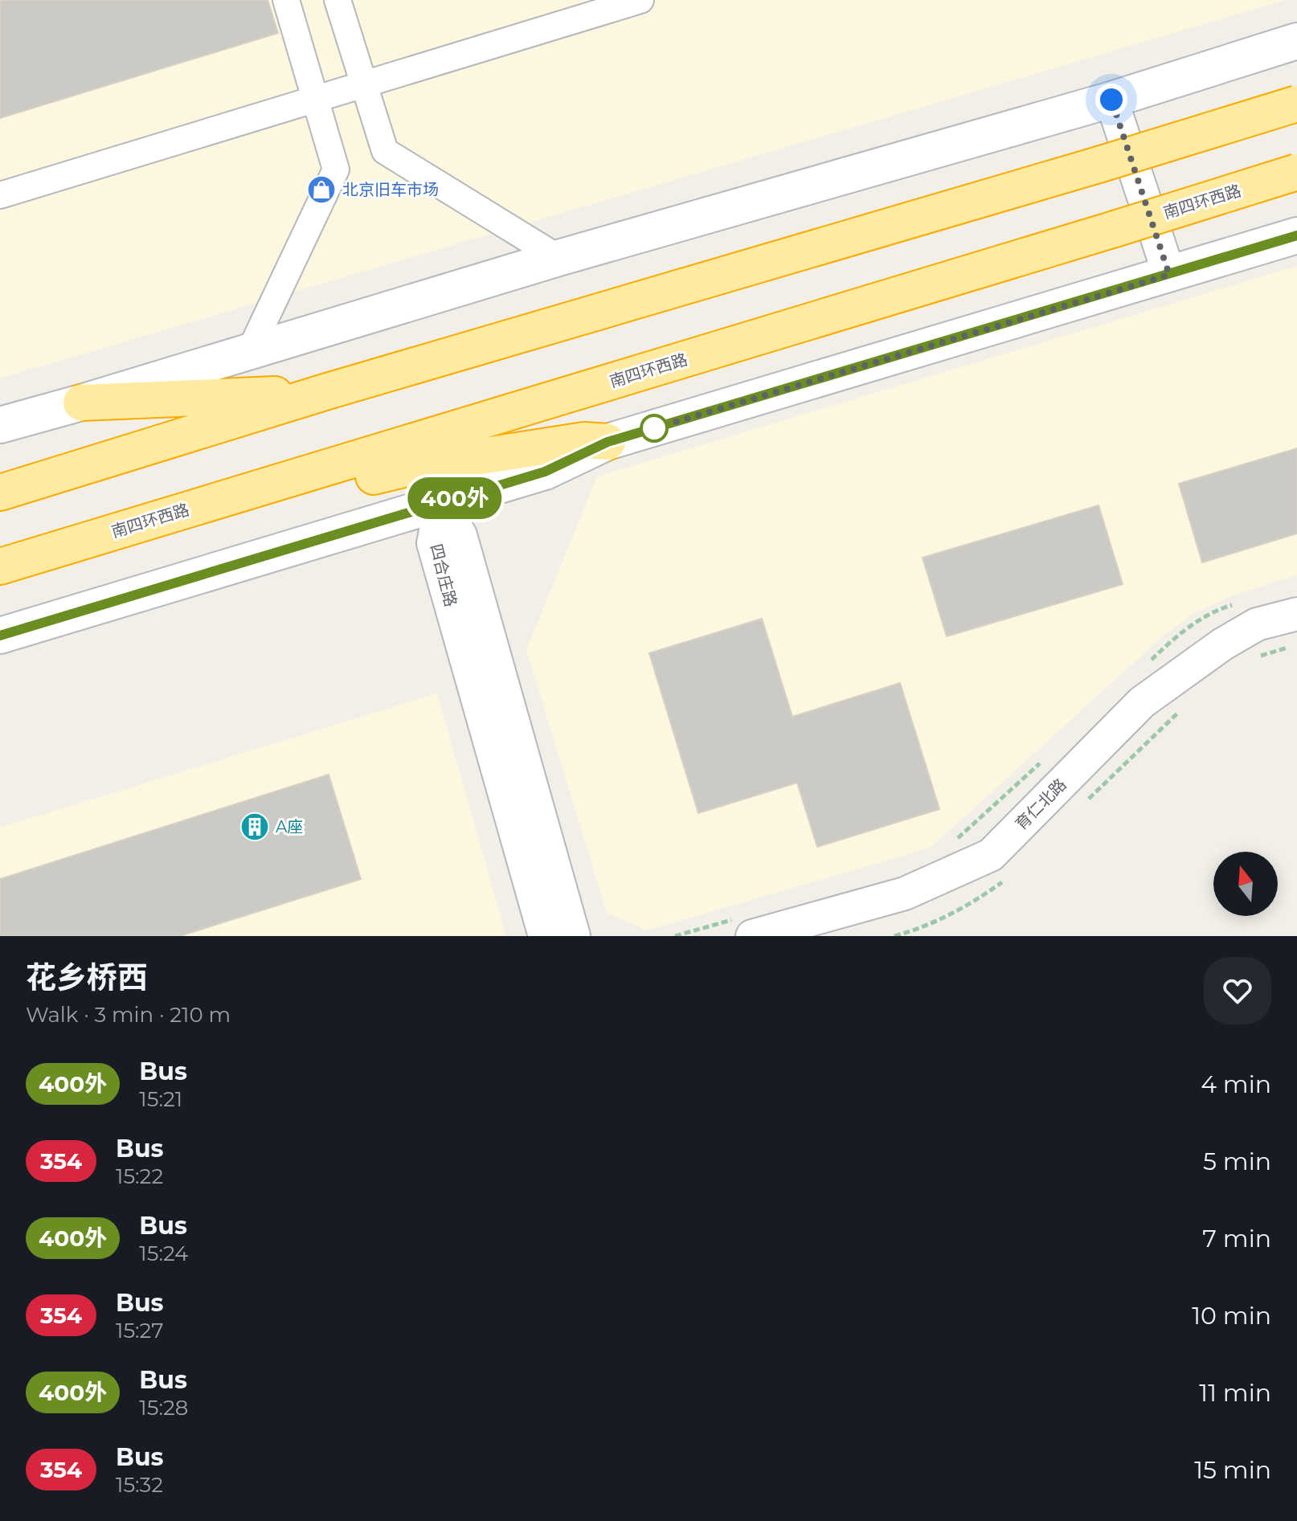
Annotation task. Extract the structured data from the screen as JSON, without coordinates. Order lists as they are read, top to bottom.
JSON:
{
  "streets": {
    "highway": ["南四环西路"],
    "street": ["四合庄路", "育仁北路"]
  },
  "places": {
    "shop": ["北京旧车市场"],
    "building": ["A座"]
  },
  "lines": ["bus line 400外"],
  "north": "top",
  "page": {
    "on_map": "400外",
    "heading": ["花乡桥西", "Walk · 3 min · 210 m"],
    "list": [
      {
        "mark": "400外",
        "name": "Bus",
        "note": "15:21",
        "value": "4 min"
      },
      {
        "mark": "354",
        "name": "Bus",
        "note": "15:22",
        "value": "5 min"
      },
      {
        "mark": "400外",
        "name": "Bus",
        "note": "15:24",
        "value": "7 min"
      },
      {
        "mark": "354",
        "name": "Bus",
        "note": "15:27",
        "value": "10 min"
      },
      {
        "mark": "400外",
        "name": "Bus",
        "note": "15:28",
        "value": "11 min"
      },
      {
        "mark": "354",
        "name": "Bus",
        "note": "15:32",
        "value": "15 min"
      }
    ]
  }
}
